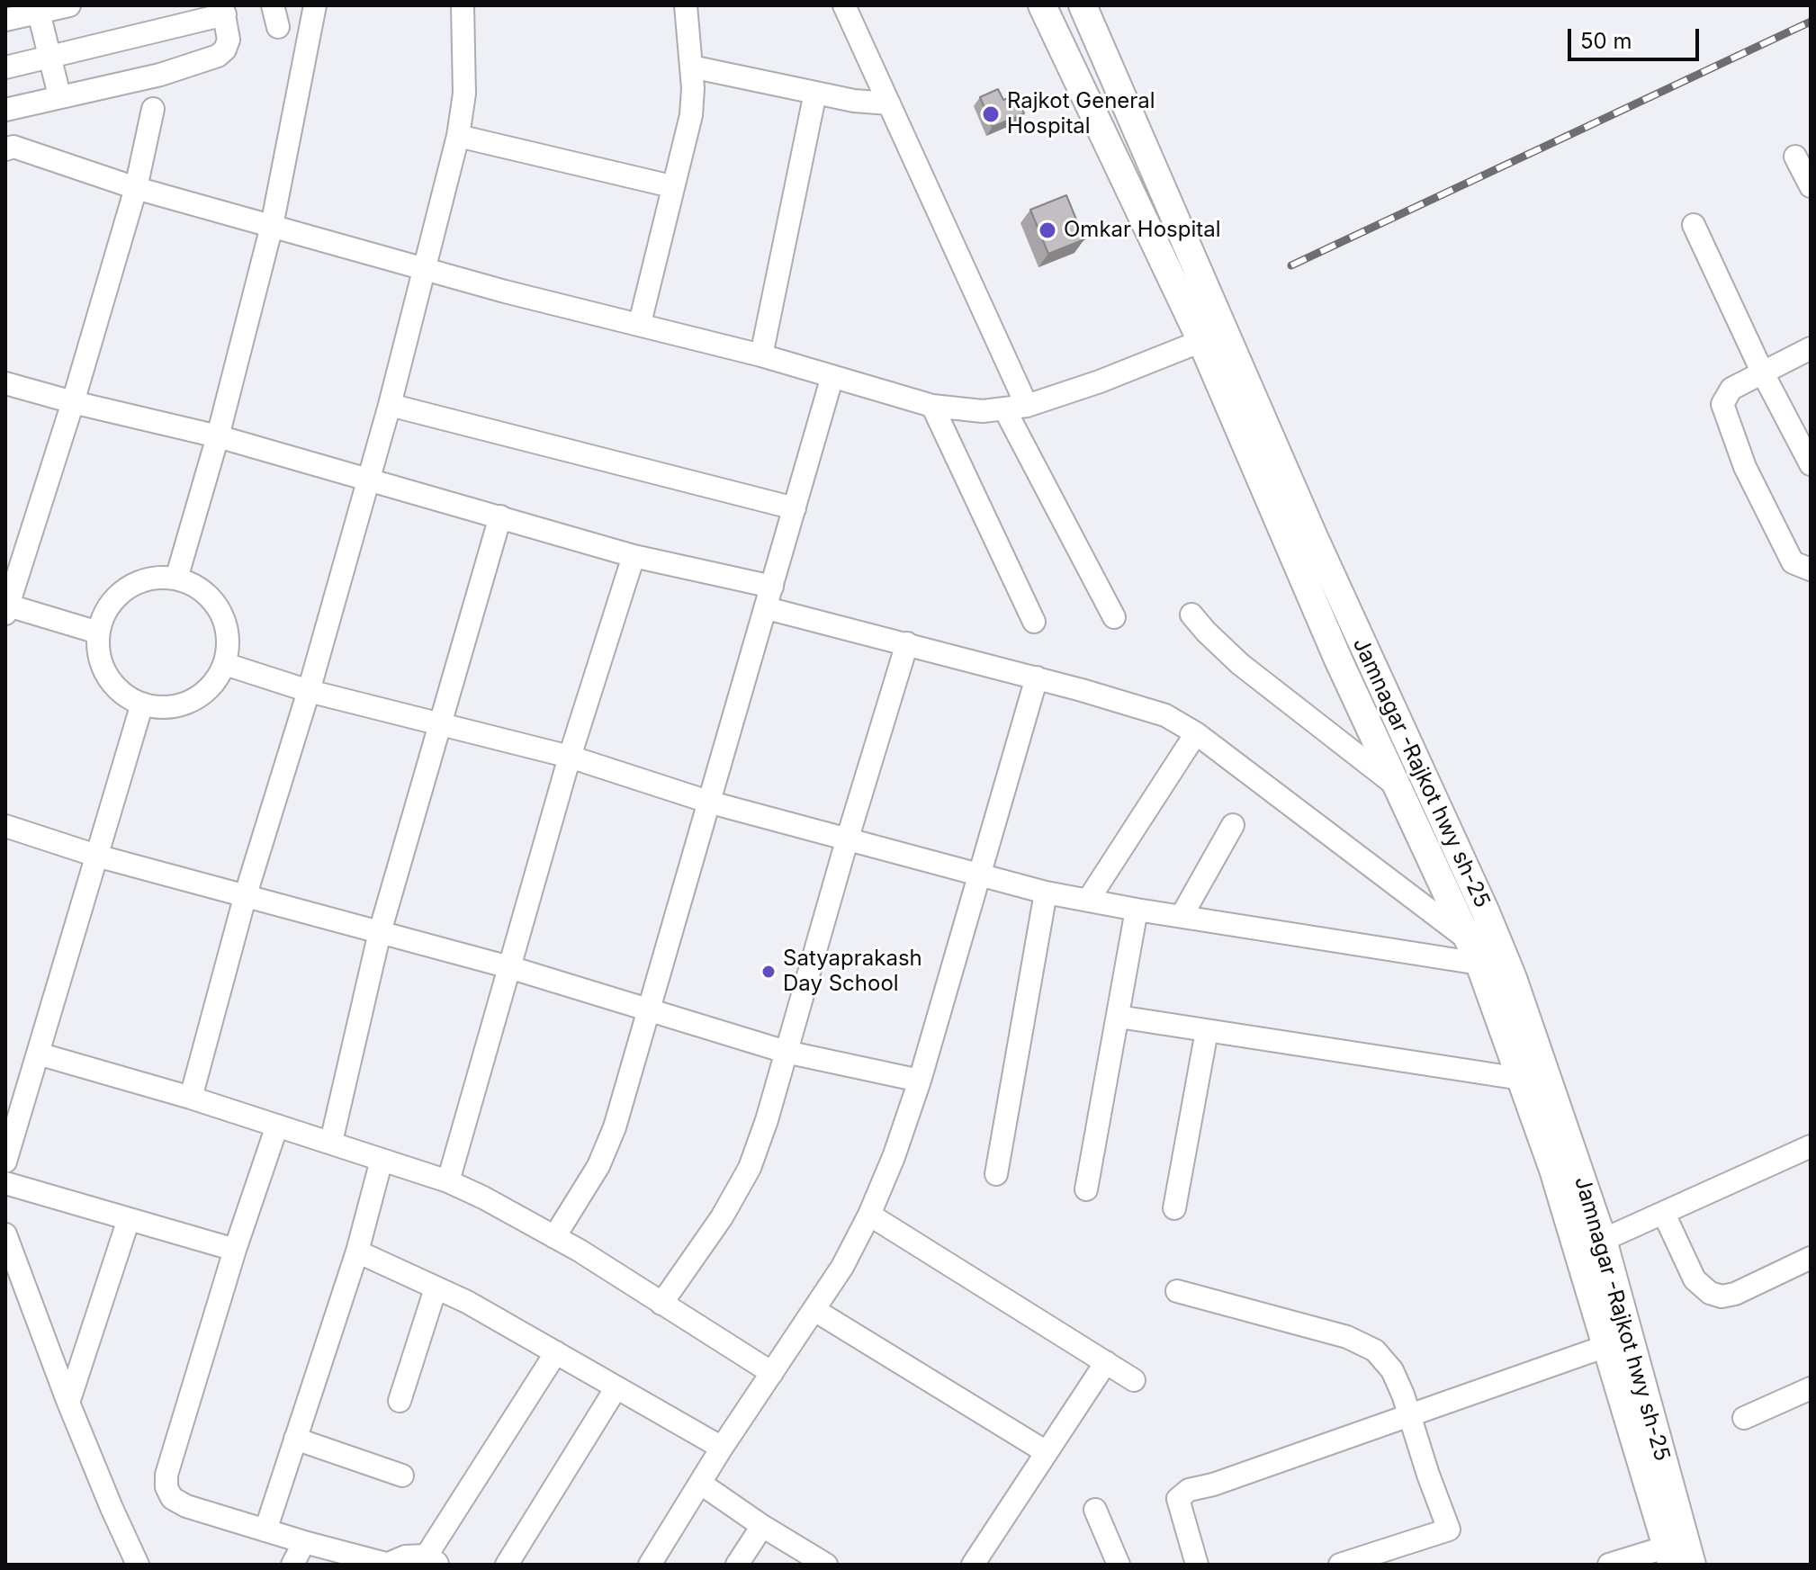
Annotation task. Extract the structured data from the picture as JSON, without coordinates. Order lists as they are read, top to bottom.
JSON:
{
  "streets": {
    "main road": ["Jamnagar -Rajkot hwy sh-25"]
  },
  "places": ["Rajkot General Hospital", "Omkar Hospital", "Satyaprakash Day School"],
  "scale_bar": "50 m"
}
